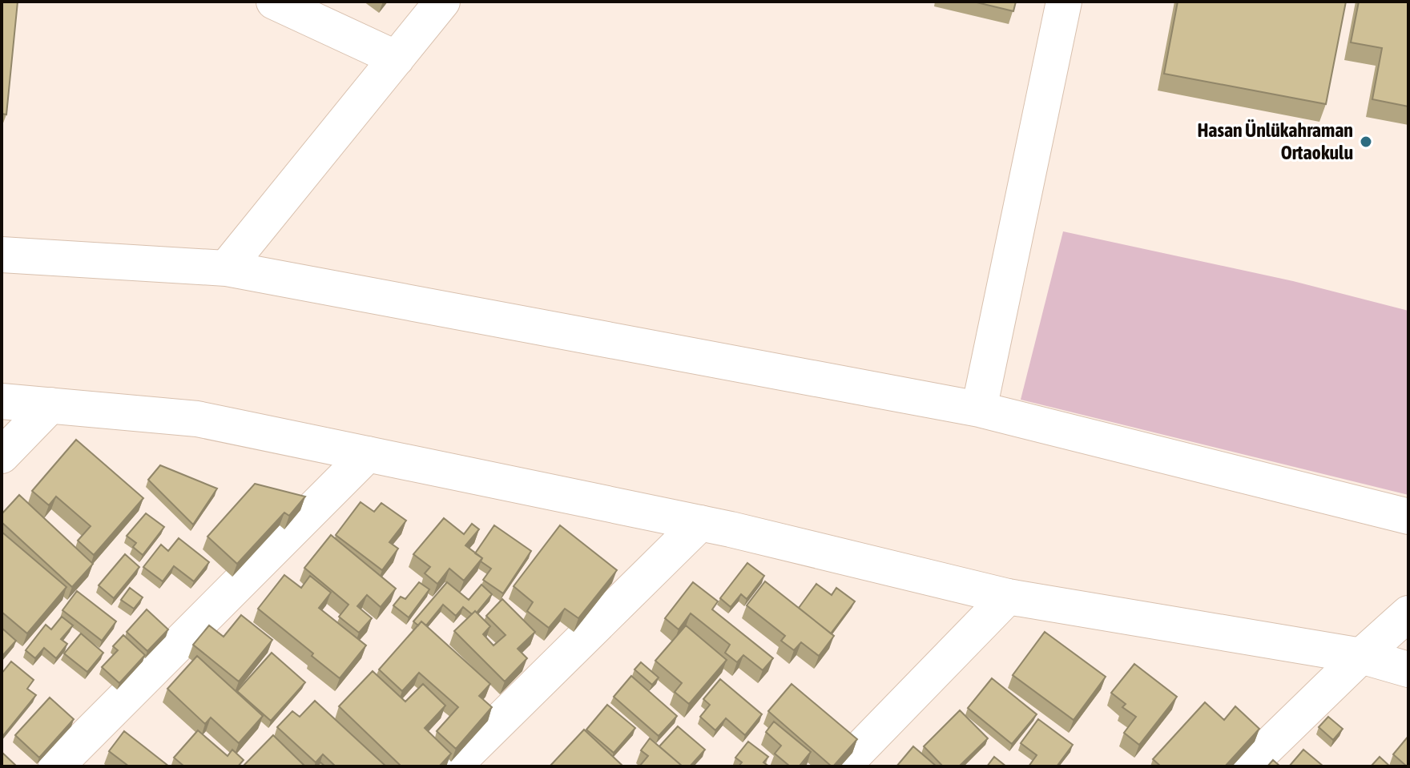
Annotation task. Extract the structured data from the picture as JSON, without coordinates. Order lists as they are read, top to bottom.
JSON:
{
  "places": ["Hasan Ünlükahraman Ortaokulu"]
}
